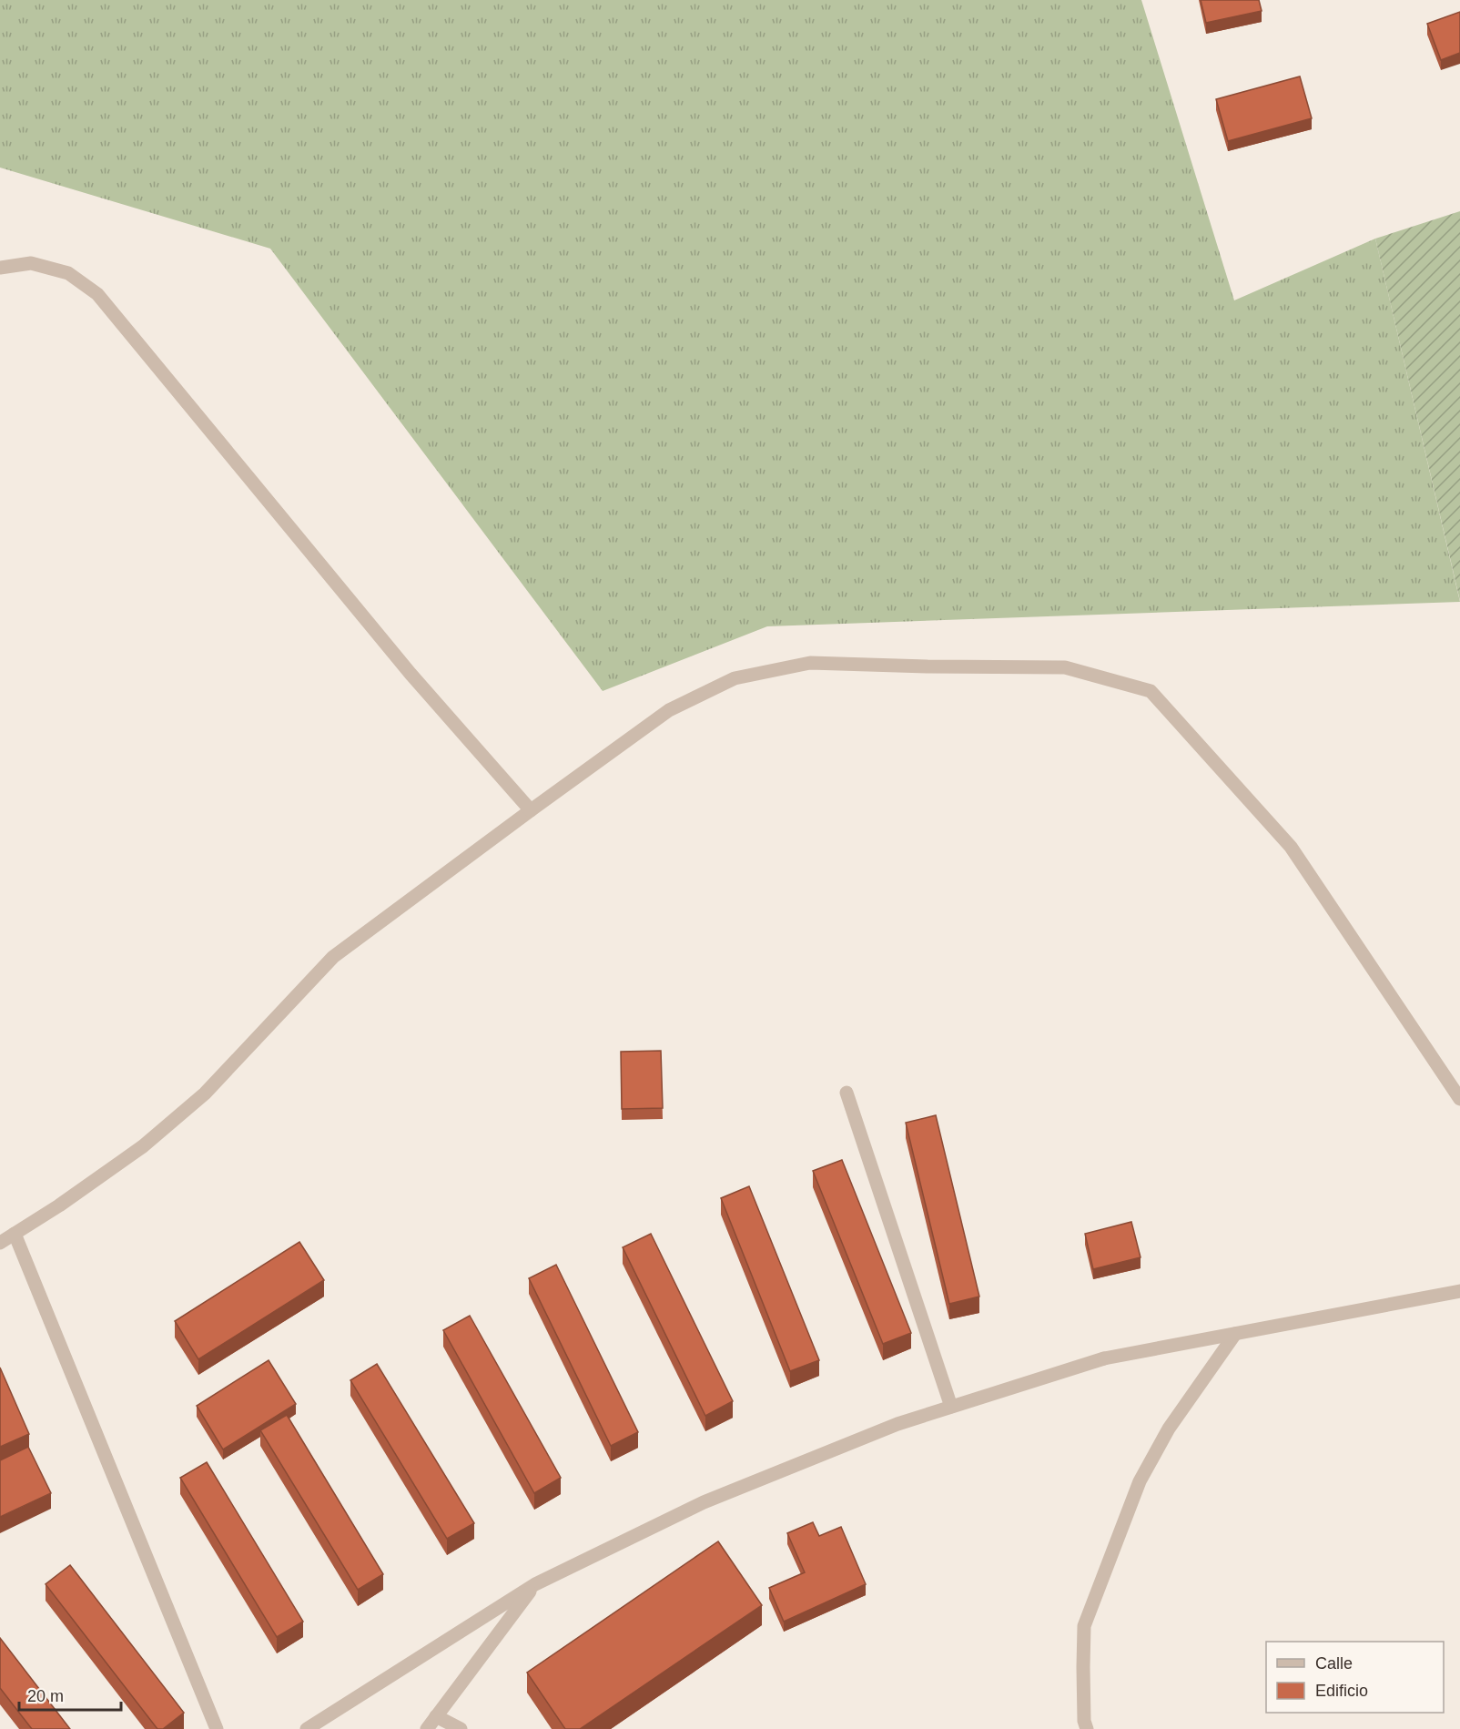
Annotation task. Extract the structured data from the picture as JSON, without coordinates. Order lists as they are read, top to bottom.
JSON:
{
  "legend": ["Calle", "Edificio"],
  "scale_bar": "20 m"
}
